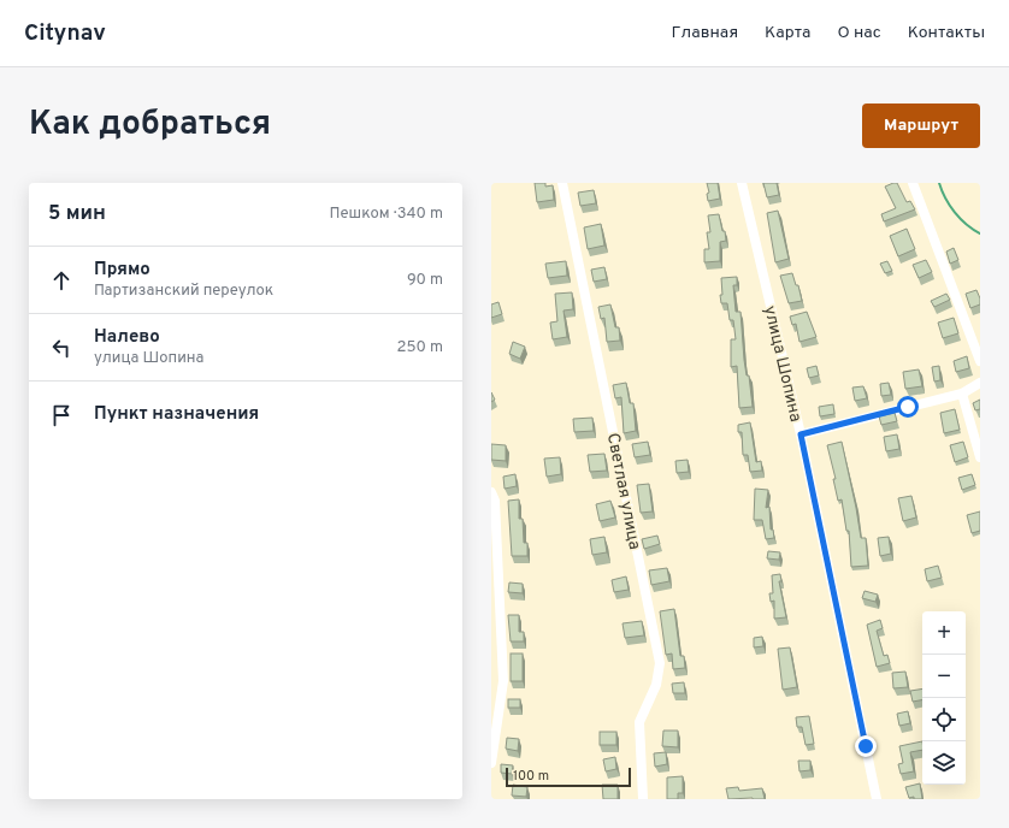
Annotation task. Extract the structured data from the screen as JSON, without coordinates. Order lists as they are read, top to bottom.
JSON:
{
  "streets": {
    "street": ["улица Шопина", "Светлая улица"]
  },
  "scale_bar": "100 m",
  "page": {
    "header": "Citynav",
    "nav": [
      "Главная",
      "Карта",
      "О нас",
      "Контакты"
    ],
    "title": "Как добраться",
    "buttons": "Маршрут",
    "heading": ["5 мин", "Пешком · 340 m"],
    "list": [
      ["Прямо", "Партизанский переулок", "90 m"],
      ["Налево", "улица Шопина", "250 m"],
      "Пункт назначения"
    ],
    "map_buttons": ["+", "−"],
    "scale": "100 m"
  }
}
